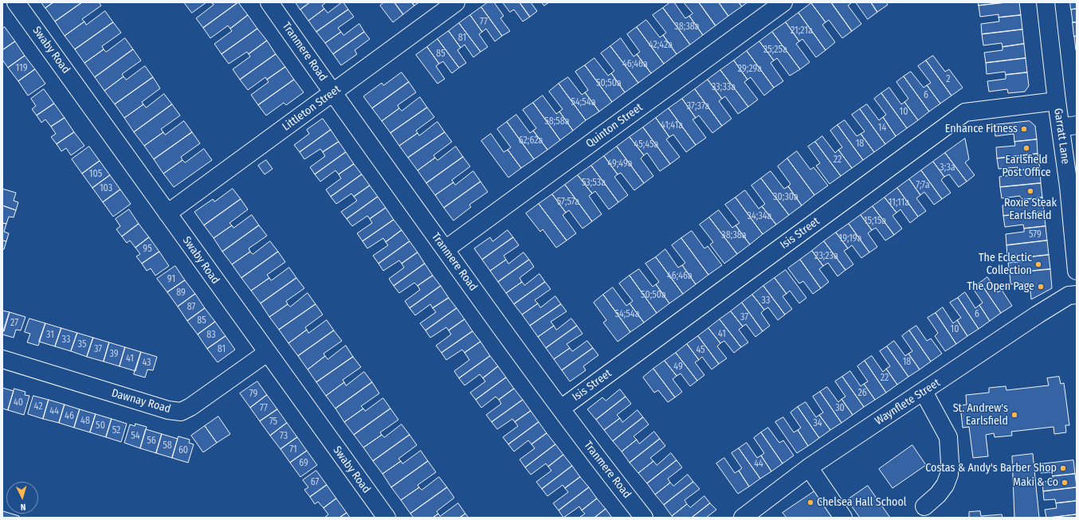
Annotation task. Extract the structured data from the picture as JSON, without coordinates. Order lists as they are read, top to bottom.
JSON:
{
  "streets": {
    "street": [
      "Swaby Road",
      "Tranmere Road",
      "Littleton Street",
      "Quinton Street",
      "Garratt Lane",
      "Isis Street",
      "Dawnay Road",
      "Waynflete Street"
    ]
  },
  "crossings": [
    ["Swaby Road", "Littleton Street"],
    ["Swaby Road", "Dawnay Road"],
    ["Tranmere Road", "Littleton Street"],
    ["Tranmere Road", "Quinton Street"],
    ["Tranmere Road", "Isis Street"],
    ["Garratt Lane", "Isis Street"]
  ],
  "places": [
    "Enhance Fitness",
    "Earlsfield Post Office",
    "Roxie Steak Earlsfield",
    "The Eclectic Collection",
    "The Open Page",
    "St. Andrew's Earlsfield",
    "Costas & Andy's Barber Shop",
    "Maki & Co",
    "Chelsea Hall School"
  ],
  "house_numbers": [
    "77",
    "38;38a",
    "21;21a",
    "81",
    "42;42a",
    "25;25a",
    "85",
    "46;46a",
    "119",
    "29;29a",
    "2",
    "50;50a",
    "33;33a",
    "6",
    "54;54a",
    "37;37a",
    "10",
    "58;58a",
    "41;41a",
    "14",
    "62;62a",
    "18",
    "45;45a",
    "22",
    "49;49a",
    "3;3a",
    "105",
    "53;53a",
    "7;7a",
    "103",
    "30;30a",
    "57;57a",
    "11;11a",
    "34;34a",
    "15;15a",
    "579",
    "38;38a",
    "19;19a",
    "95",
    "23;23a",
    "46;46a",
    "91",
    "89",
    "50;50a",
    "33",
    "87",
    "54;54a",
    "6",
    "37",
    "85",
    "27",
    "10",
    "41",
    "31",
    "83",
    "33",
    "35",
    "37",
    "81",
    "45",
    "39",
    "41",
    "18",
    "43",
    "49",
    "22",
    "26",
    "79",
    "40",
    "42",
    "77",
    "30",
    "44",
    "46",
    "48",
    "75",
    "34",
    "50",
    "52",
    "54",
    "73",
    "56",
    "58",
    "71",
    "60",
    "69",
    "44",
    "67"
  ],
  "north": "bottom"
}
